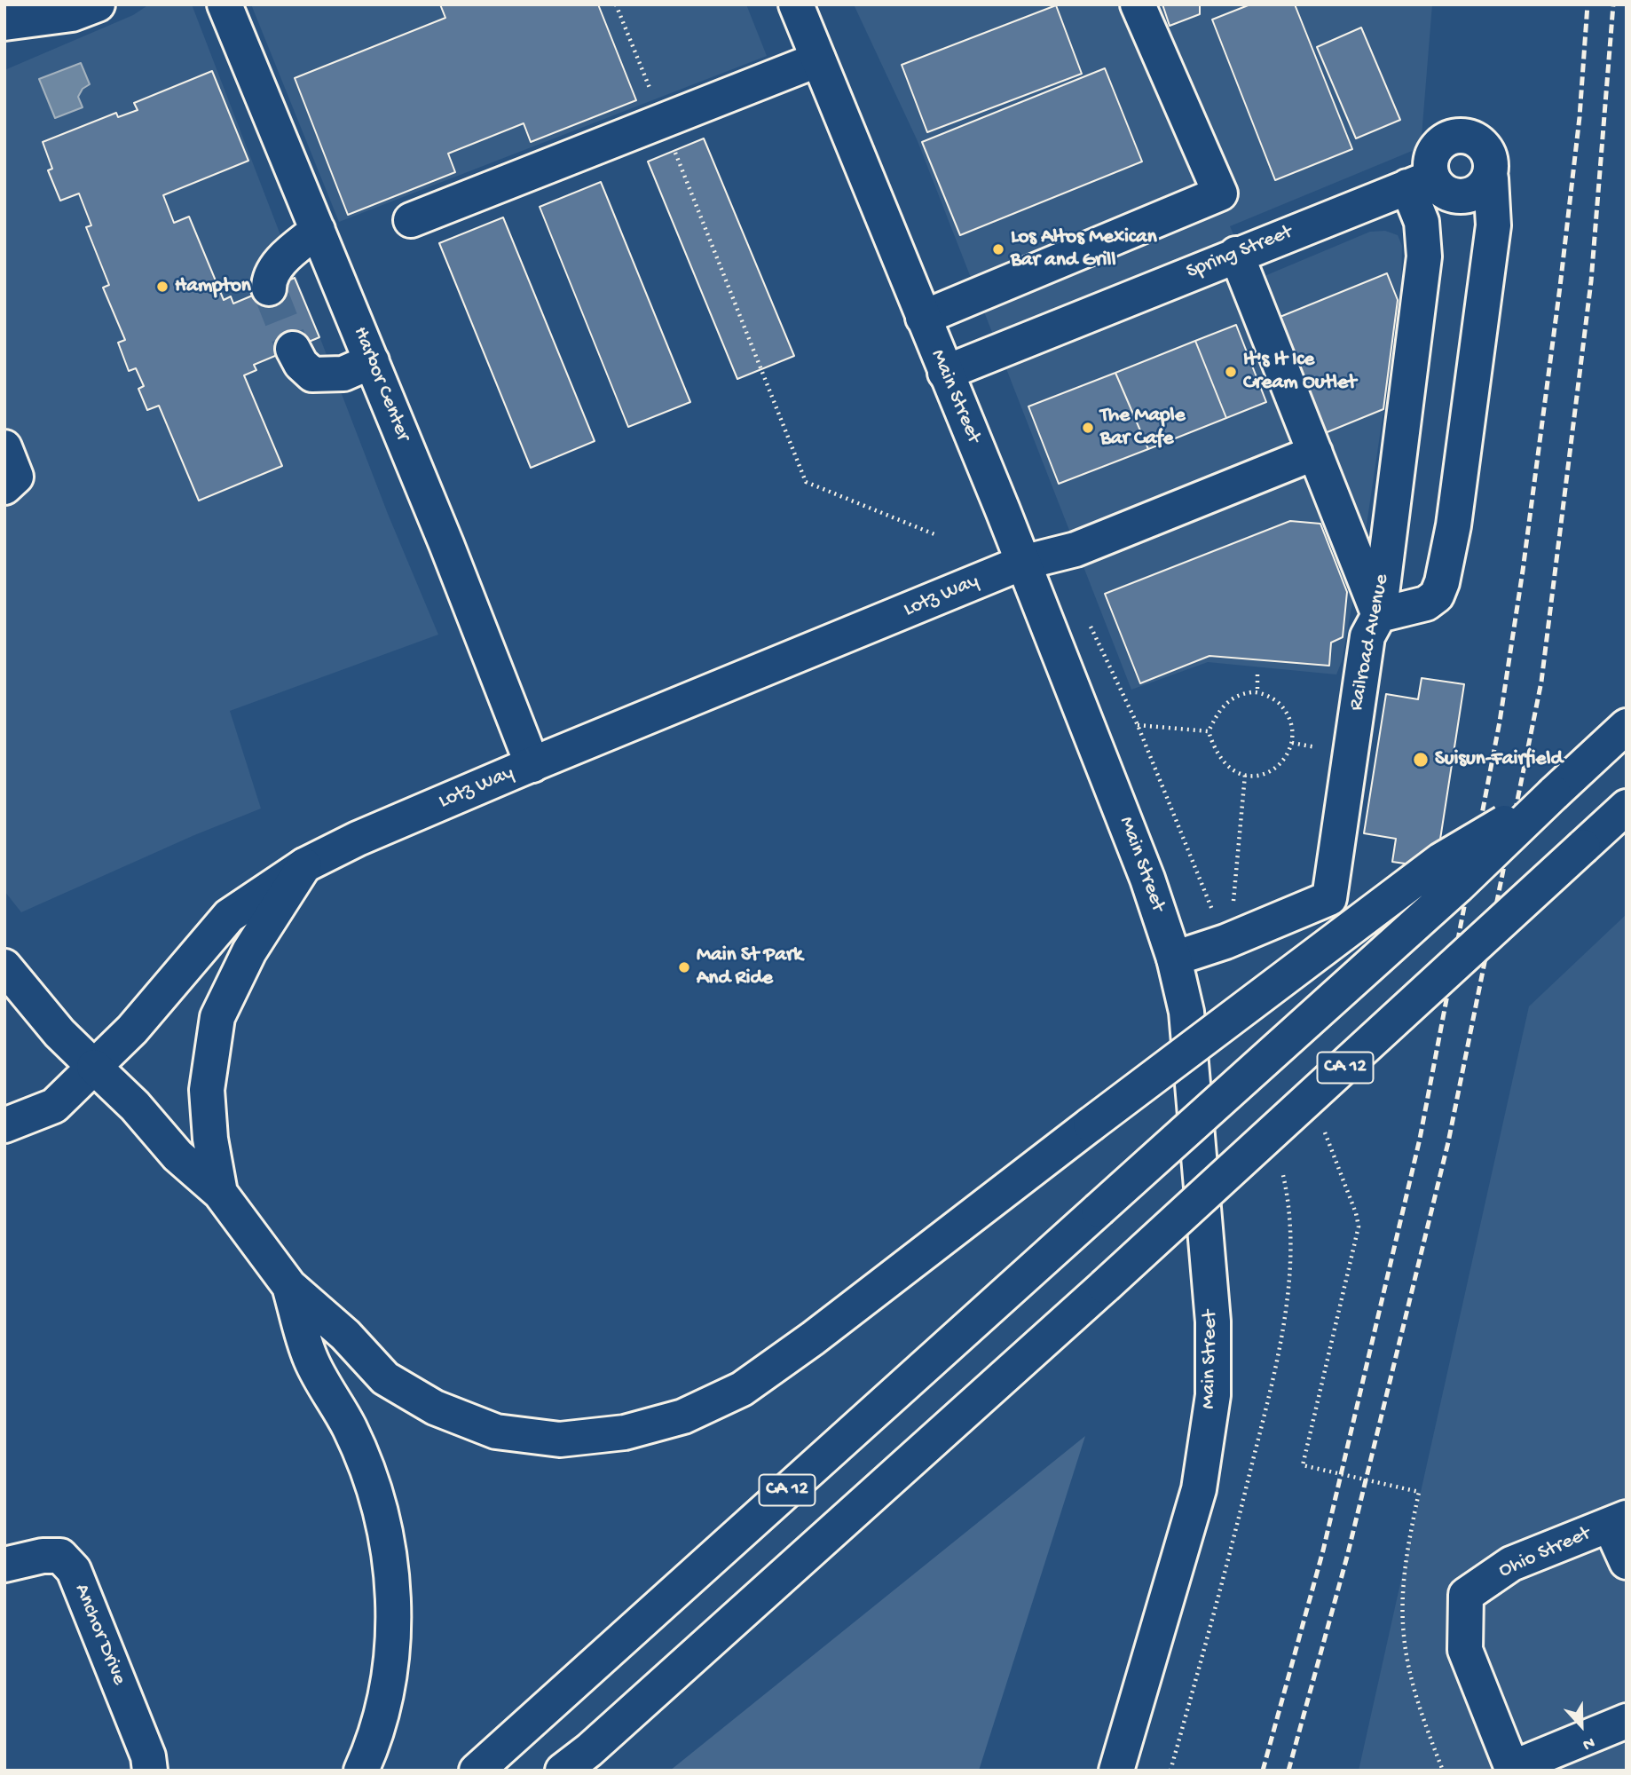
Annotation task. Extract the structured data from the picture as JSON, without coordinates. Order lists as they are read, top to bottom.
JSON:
{
  "streets": {
    "main road": [
      "Spring Street",
      "Harbor Center",
      "Main Street",
      "Lotz Way",
      "Railroad Avenue",
      "CA 12",
      "Ohio Street",
      "Anchor Drive"
    ]
  },
  "crossings": [
    ["Spring Street", "Main Street"],
    ["Spring Street", "Railroad Avenue"],
    ["Harbor Center", "Lotz Way"],
    ["Main Street", "Lotz Way"],
    ["Main Street", "Railroad Avenue"]
  ],
  "places": [
    "Los Altos Mexican Bar and Grill",
    "Hampton",
    "It's It Ice Cream Outlet",
    "The Maple Bar Cafe",
    "Suisun-Fairfield",
    "Main St Park And Ride"
  ],
  "north": "bottom"
}
